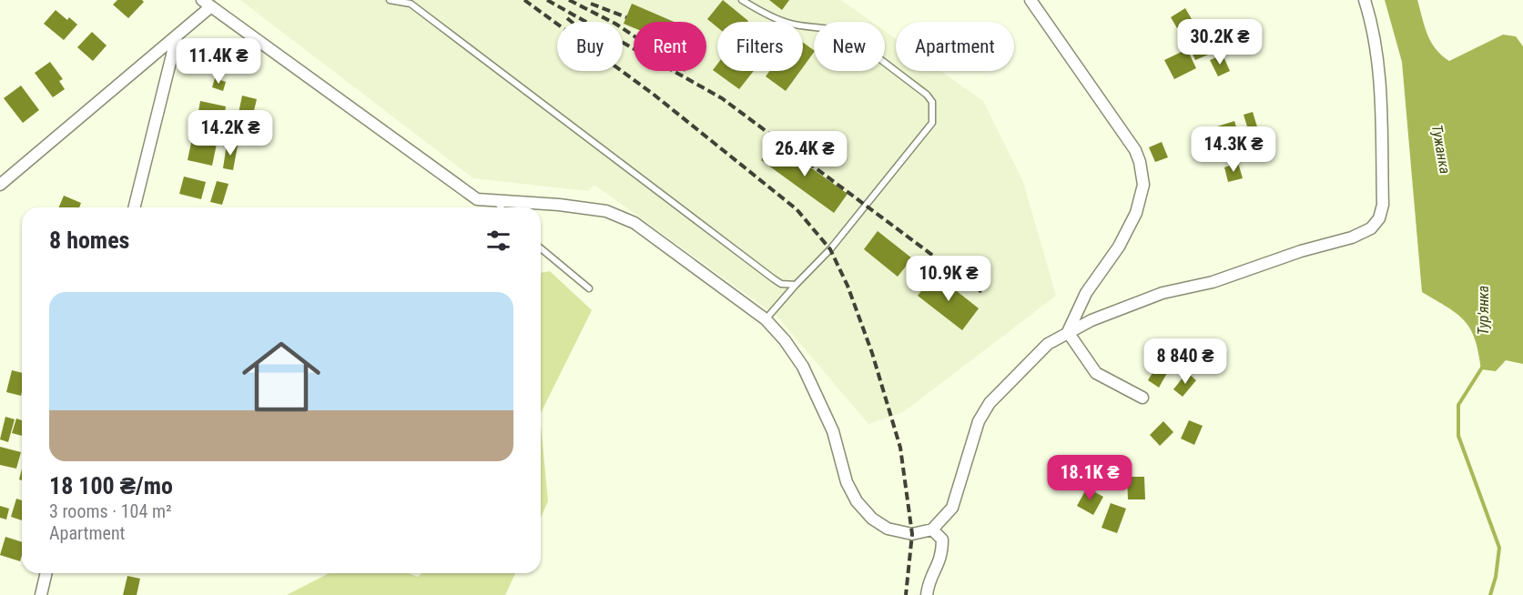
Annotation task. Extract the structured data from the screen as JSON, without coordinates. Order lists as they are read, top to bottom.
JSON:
{
  "water": ["Тужанка", "Тур'янка"],
  "page": {
    "price": [
      "30.2K ₴",
      "11.4K ₴",
      "14.2K ₴",
      "14.3K ₴",
      "26.4K ₴",
      "10.9K ₴",
      "8 840 ₴",
      "18.1K ₴"
    ],
    "chip": [
      "Buy",
      "Rent",
      "Filters",
      "New",
      "Apartment"
    ],
    "heading": "8 homes",
    "list": [
      {
        "name": "18 100 ₴/mo",
        "note": "3 rooms · 104 m² · Apartment"
      }
    ]
  }
}
